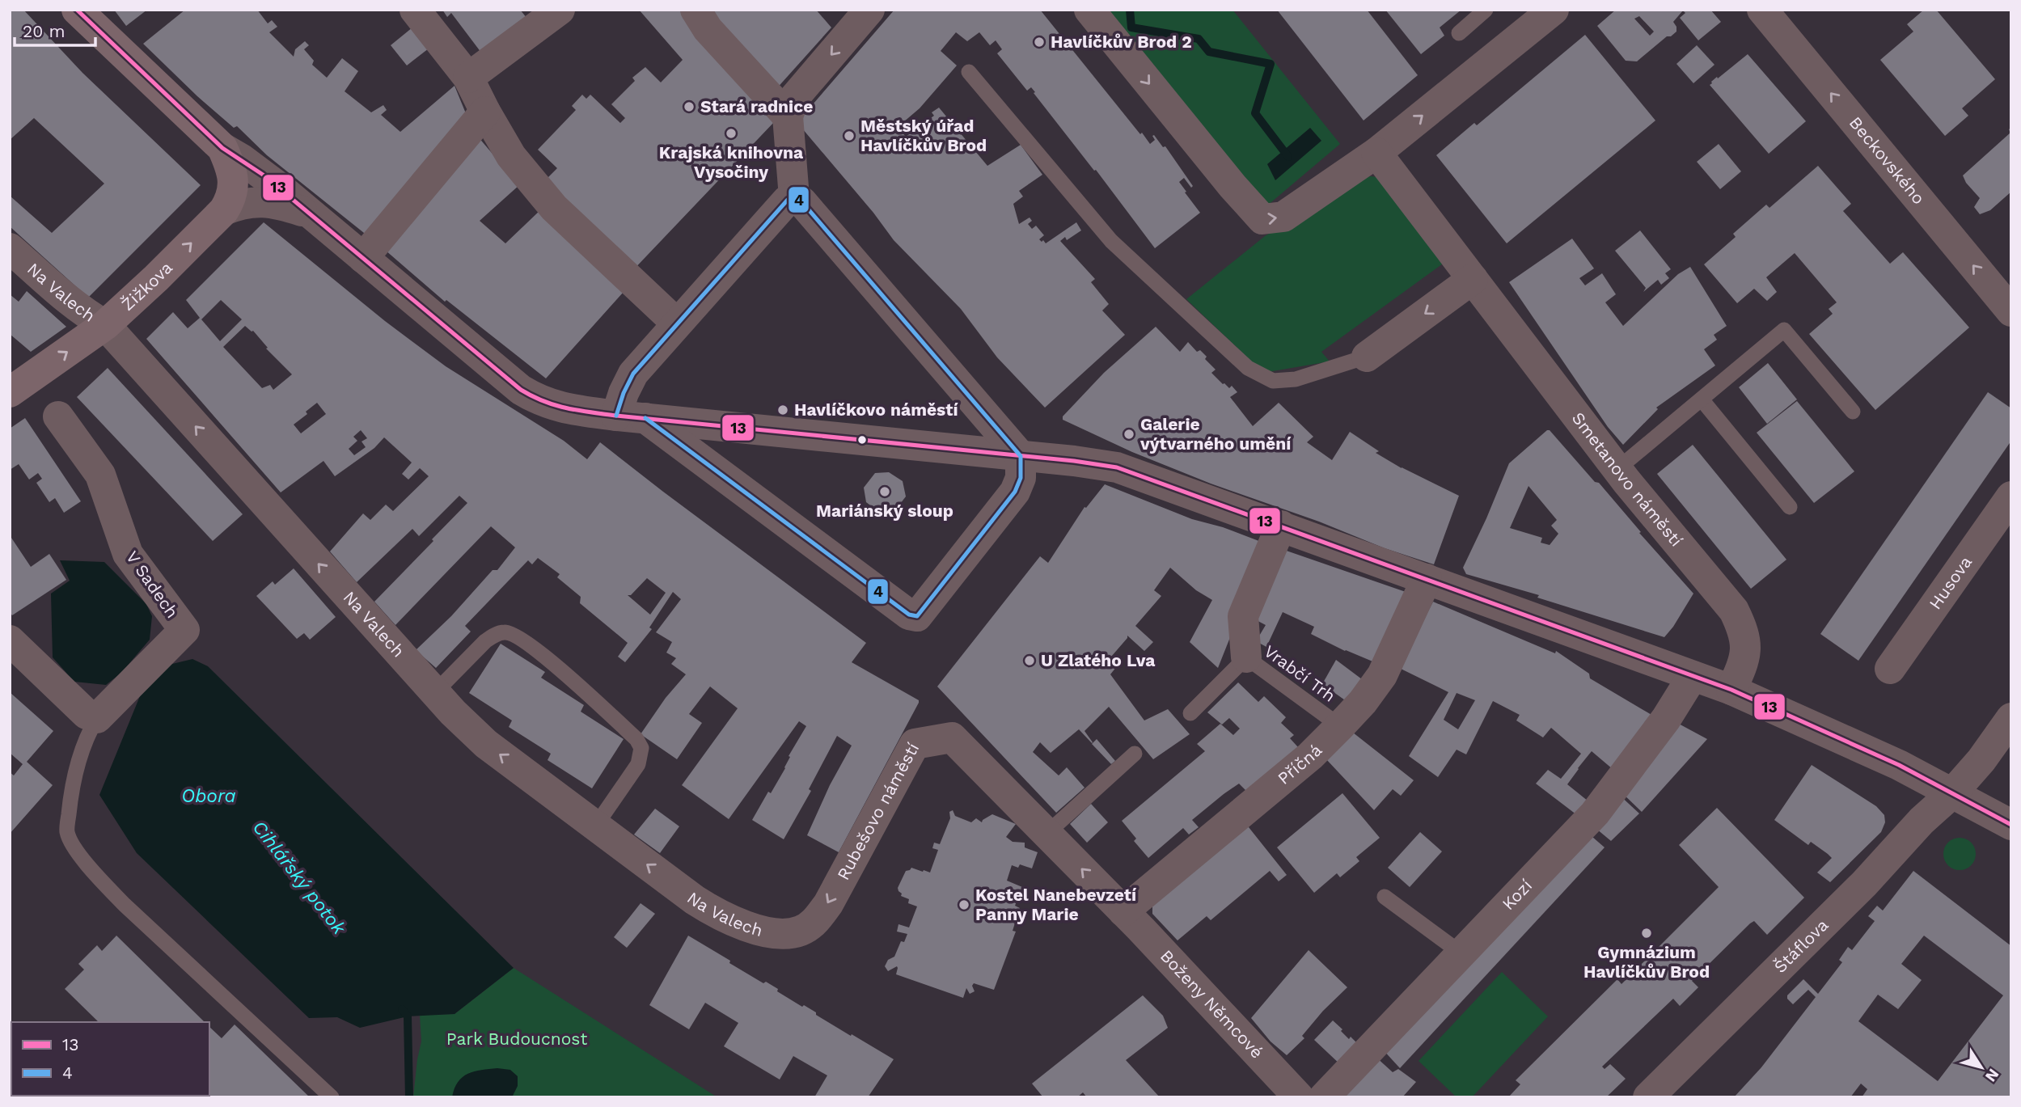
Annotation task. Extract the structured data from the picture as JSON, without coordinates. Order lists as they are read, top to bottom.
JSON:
{
  "streets": {
    "main road": ["Žižkova"],
    "street": [
      "Beckovského",
      "Na Valech",
      "Smetanovo náměstí",
      "Husova",
      "V Sadech",
      "Příčná",
      "Rubešovo náměstí",
      "Kozí",
      "Štáflova",
      "Boženy Němcové"
    ],
    "lane": ["Vrabčí Trh"]
  },
  "crossings": [
    ["Žižkova", "Na Valech"],
    ["Na Valech", "Rubešovo náměstí"],
    ["Vrabčí Trh", "Příčná"],
    ["Příčná", "Rubešovo náměstí"],
    ["Příčná", "Boženy Němcové"],
    ["Rubešovo náměstí", "Boženy Němcové"]
  ],
  "one_way": ["Beckovského", "Žižkova"],
  "water": ["Obora", "Cihlářský potok"],
  "parks": ["Park Budoucnost"],
  "places": [
    "Havlíčkův Brod 2",
    "Stará radnice",
    "Krajská knihovna Vysočiny",
    "Městský úřad Havlíčkův Brod",
    "Havlíčkovo náměstí",
    "Galerie výtvarného umění",
    "Mariánský sloup",
    "U Zlatého Lva",
    "Kostel Nanebevzetí Panny Marie",
    "Gymnázium Havlíčkův Brod"
  ],
  "lines": ["transit line 13", "transit line 4"],
  "legend": ["13", "4"],
  "scale_bar": "20 m",
  "north": "bottom right"
}
